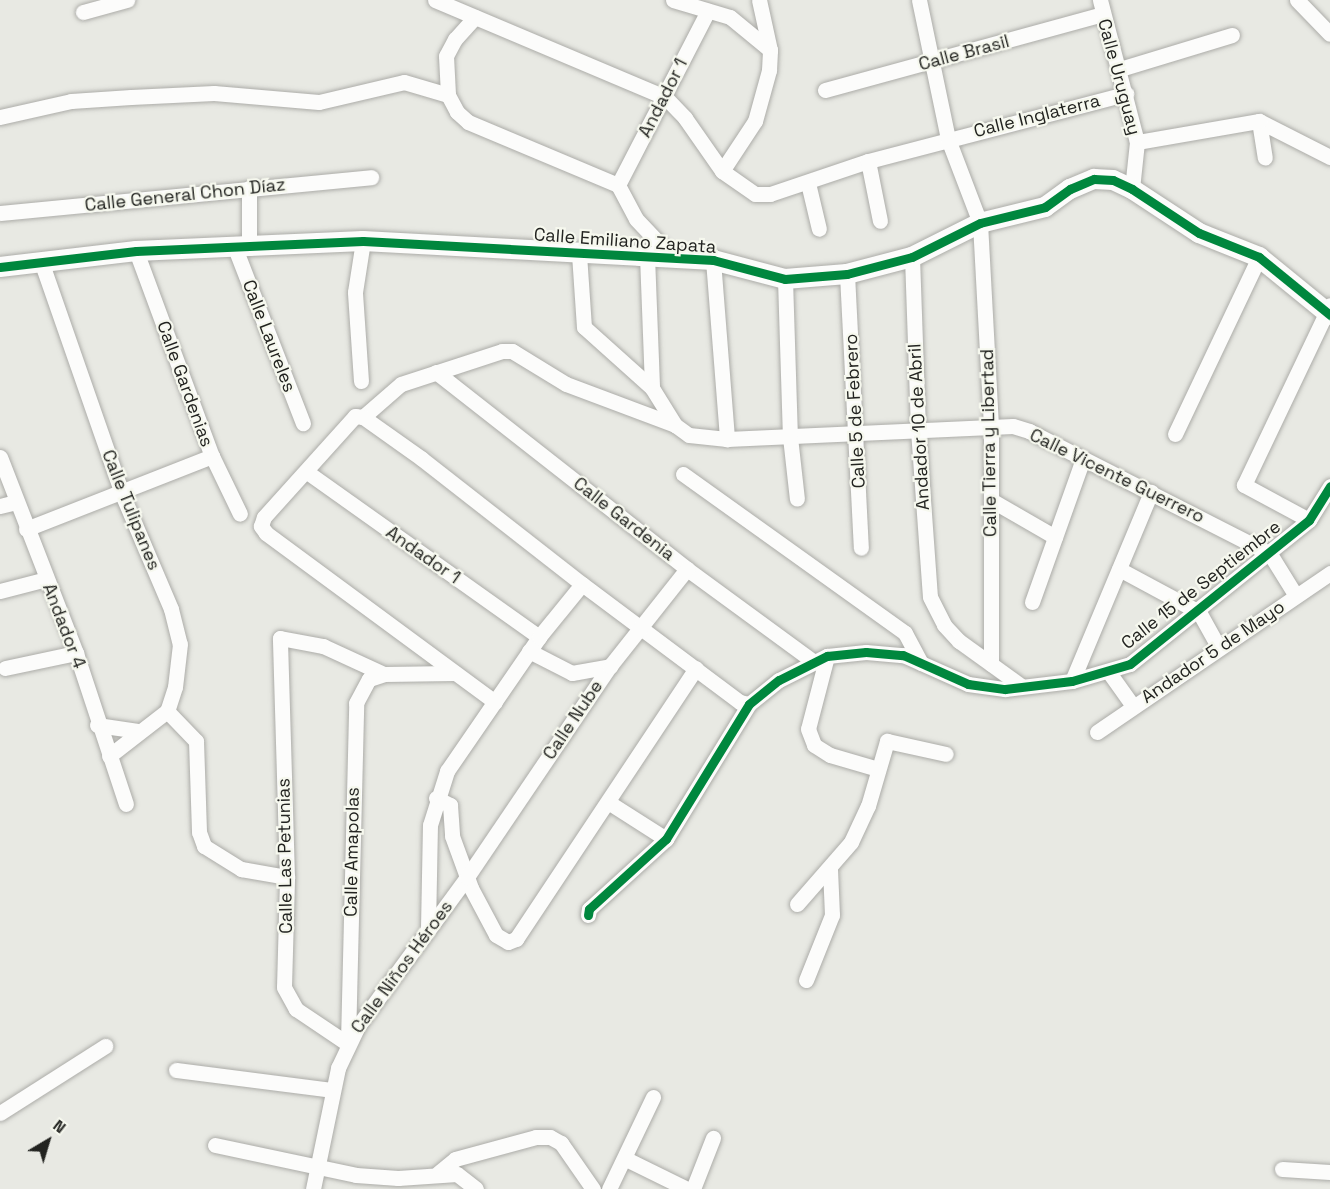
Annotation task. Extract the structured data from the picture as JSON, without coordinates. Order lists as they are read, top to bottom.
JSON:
{
  "streets": {
    "street": [
      "Calle Brasil",
      "Calle Uruguay",
      "Andador 1",
      "Calle Inglaterra",
      "Calle General Chon Díaz",
      "Calle Emiliano Zapata",
      "Calle Laureles",
      "Calle Gardenias",
      "Calle 5 de Febrero",
      "Andador 10 de Abril",
      "Calle Tierra y Libertad",
      "Calle Vicente Guerrero",
      "Calle Tulipanes",
      "Calle Gardenia",
      "Calle 15 de Septiembre",
      "Andador 4",
      "Andador 5 de Mayo",
      "Calle Nube",
      "Calle Amapolas",
      "Calle Las Petunias",
      "Calle Niños Héroes"
    ]
  },
  "crossings": [
    ["Calle Brasil", "Calle Uruguay"],
    ["Calle Brasil", "Calle Tierra y Libertad"],
    ["Calle Uruguay", "Calle Inglaterra"],
    ["Calle Uruguay", "Calle Emiliano Zapata"],
    ["Andador 1", "Calle Vicente Guerrero"],
    ["Calle Inglaterra", "Calle Tierra y Libertad"],
    ["Calle Emiliano Zapata", "Calle Laureles"],
    ["Calle Emiliano Zapata", "Calle Gardenias"],
    ["Calle Emiliano Zapata", "Calle 5 de Febrero"],
    ["Calle Emiliano Zapata", "Andador 10 de Abril"],
    ["Calle Emiliano Zapata", "Calle Tierra y Libertad"],
    ["Calle Emiliano Zapata", "Calle Tulipanes"],
    ["Calle 5 de Febrero", "Calle Vicente Guerrero"],
    ["Andador 10 de Abril", "Calle Tierra y Libertad"],
    ["Andador 10 de Abril", "Calle Vicente Guerrero"],
    ["Calle Tierra y Libertad", "Calle Vicente Guerrero"],
    ["Calle Vicente Guerrero", "Calle Gardenia"],
    ["Calle Vicente Guerrero", "Calle 15 de Septiembre"],
    ["Calle Gardenia", "Calle 15 de Septiembre"],
    ["Calle Gardenia", "Calle Nube"],
    ["Calle Nube", "Calle Niños Héroes"],
    ["Calle Amapolas", "Calle Las Petunias"],
    ["Calle Amapolas", "Calle Niños Héroes"],
    ["Calle Las Petunias", "Calle Niños Héroes"]
  ],
  "north": "top right"
}
